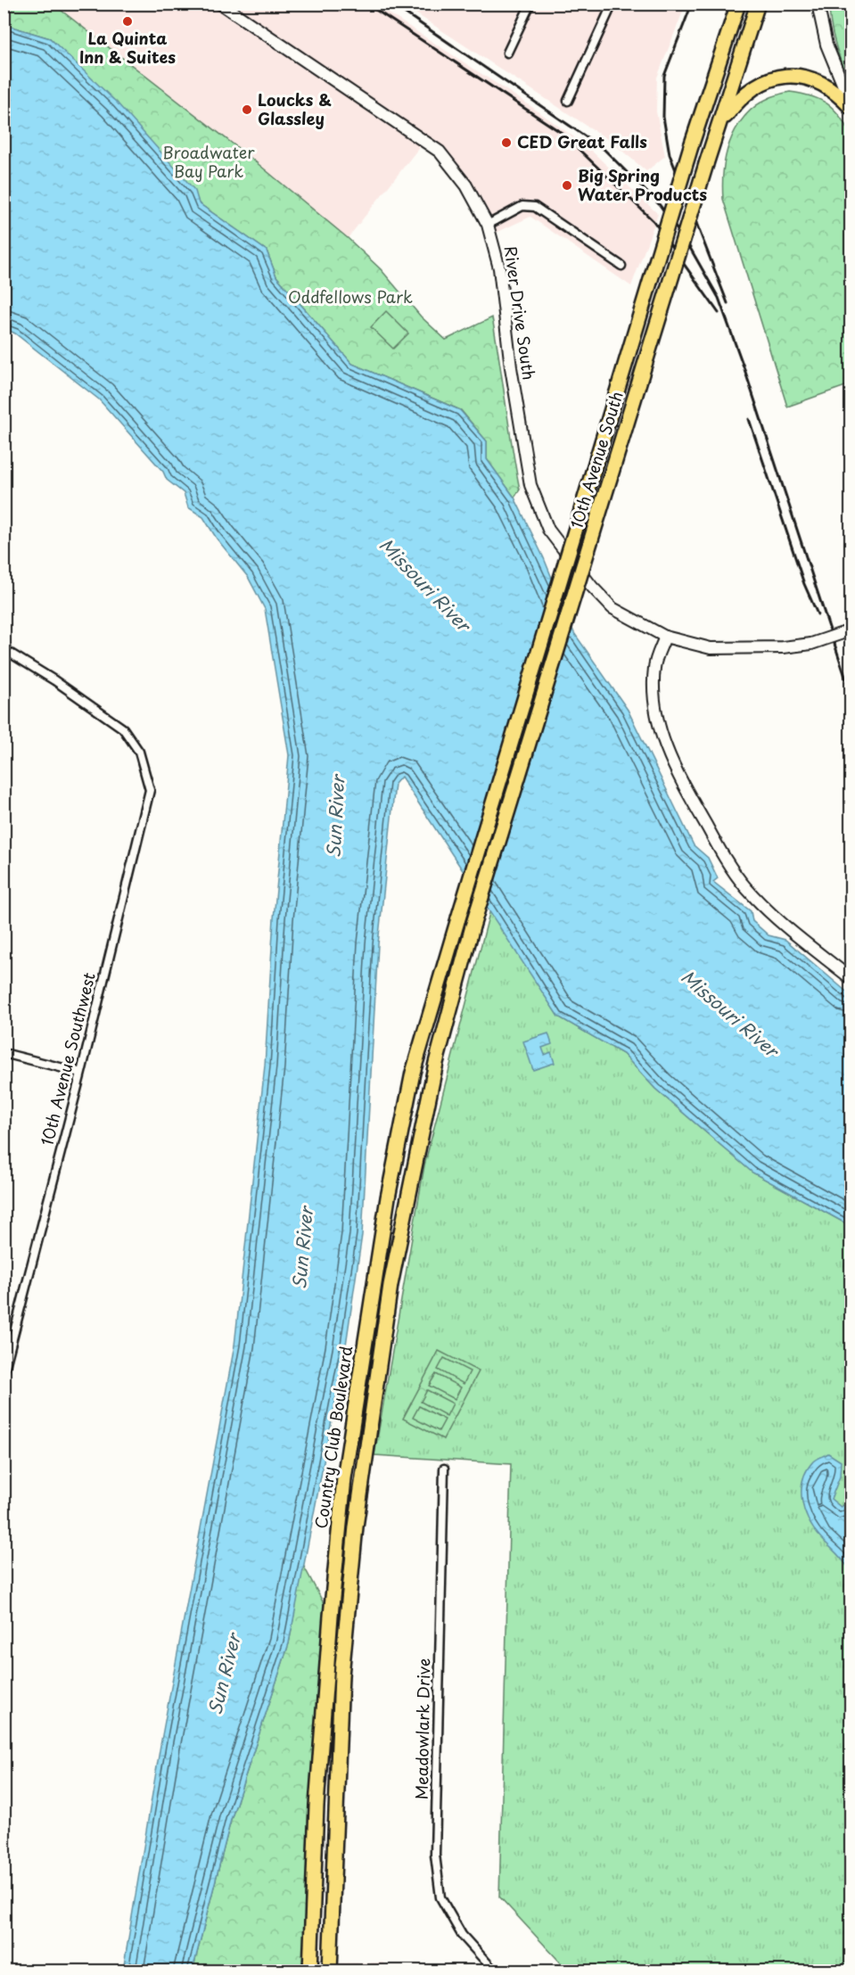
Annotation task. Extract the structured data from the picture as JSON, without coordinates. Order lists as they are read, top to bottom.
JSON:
{
  "streets": {
    "highway": ["10th Avenue South", "Country Club Boulevard"],
    "main road": ["River Drive South"],
    "street": ["10th Avenue Southwest", "Meadowlark Drive"]
  },
  "crossings": [
    ["10th Avenue South", "Country Club Boulevard"]
  ],
  "water": ["Missouri River", "Sun River"],
  "parks": ["Broadwater Bay Park", "Oddfellows Park"],
  "places": [
    "La Quinta Inn & Suites",
    "Loucks & Glassley",
    "CED Great Falls",
    "Big Spring Water Products"
  ]
}
